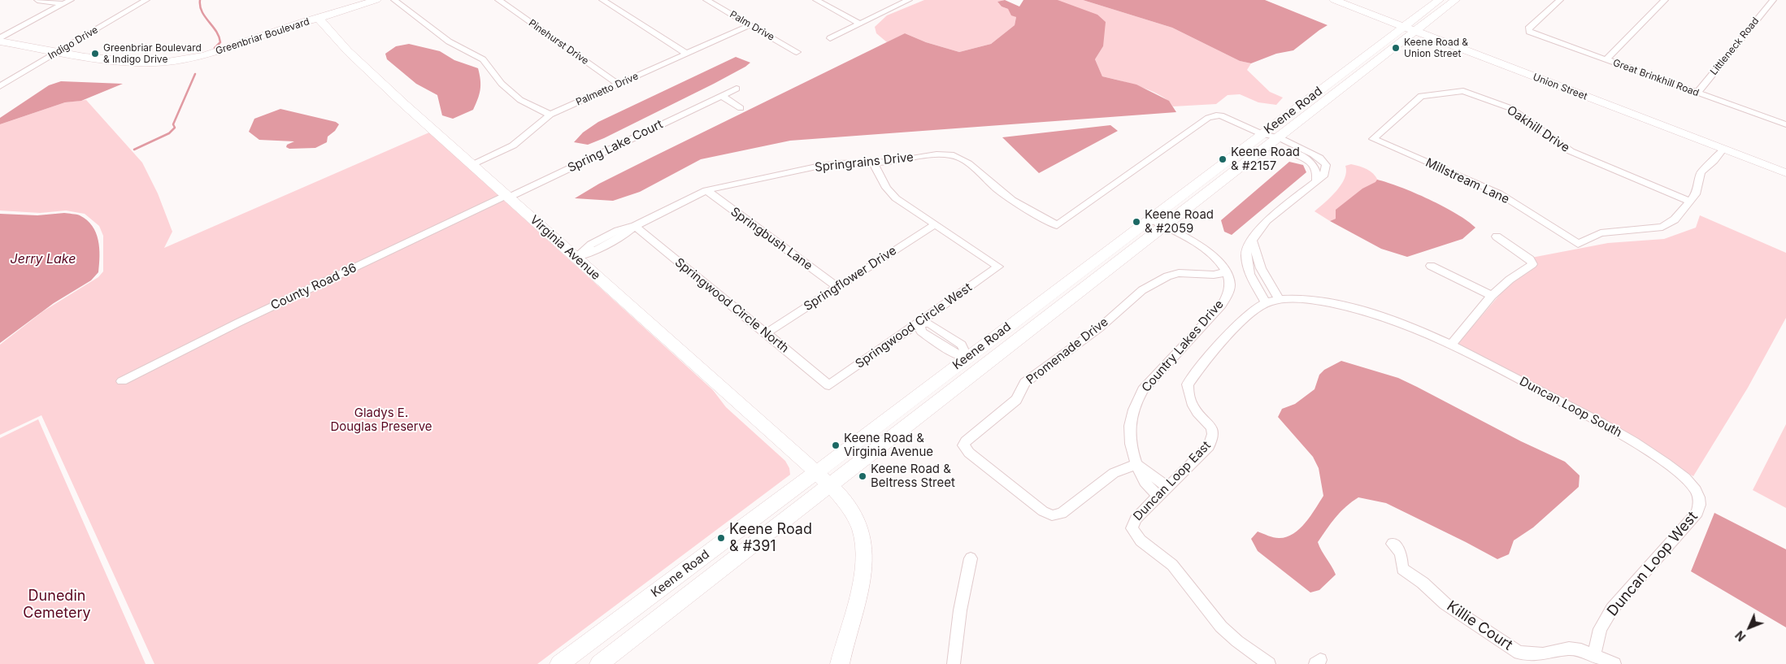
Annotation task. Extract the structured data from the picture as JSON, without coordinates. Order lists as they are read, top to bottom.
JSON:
{
  "streets": {
    "main road": [
      "Greenbriar Boulevard",
      "Union Street",
      "Keene Road",
      "Virginia Avenue"
    ],
    "street": [
      "Palm Drive",
      "Pinehurst Drive",
      "Indigo Drive",
      "Littleneck Road",
      "Great Brinkhill Road",
      "Palmetto Drive",
      "Oakhill Drive",
      "Spring Lake Court",
      "Springrains Drive",
      "Millstream Lane",
      "Springbush Lane",
      "Springflower Drive",
      "County Road 36",
      "Springwood Circle North",
      "Springwood Circle West",
      "Country Lakes Drive",
      "Promenade Drive",
      "Duncan Loop South",
      "Duncan Loop East",
      "Duncan Loop West",
      "Killie Court"
    ]
  },
  "crossings": [
    ["Palm Drive", "Palmetto Drive"],
    ["Greenbriar Boulevard", "Indigo Drive"],
    ["Greenbriar Boulevard", "Virginia Avenue"],
    ["Pinehurst Drive", "Palmetto Drive"],
    ["Littleneck Road", "Great Brinkhill Road"],
    ["Union Street", "Keene Road"],
    ["Palmetto Drive", "Virginia Avenue"],
    ["Keene Road", "Springrains Drive"],
    ["Keene Road", "Virginia Avenue"],
    ["Oakhill Drive", "Millstream Lane"],
    ["Spring Lake Court", "Virginia Avenue"],
    ["Spring Lake Court", "County Road 36"],
    ["Springrains Drive", "Springbush Lane"],
    ["Springrains Drive", "Virginia Avenue"],
    ["Springrains Drive", "Springwood Circle North"],
    ["Springbush Lane", "Springflower Drive"],
    ["Virginia Avenue", "County Road 36"],
    ["Springflower Drive", "Springwood Circle North"],
    ["Springflower Drive", "Springwood Circle West"],
    ["Springwood Circle North", "Springwood Circle West"],
    ["Country Lakes Drive", "Promenade Drive"],
    ["Country Lakes Drive", "Duncan Loop East"],
    ["Duncan Loop South", "Duncan Loop East"],
    ["Duncan Loop South", "Duncan Loop West"],
    ["Duncan Loop West", "Killie Court"]
  ],
  "water": ["Jerry Lake"],
  "parks": ["Gladys E. Douglas Preserve", "Dunedin Cemetery"],
  "places": [
    "Keene Road & Union Street",
    "Greenbriar Boulevard & Indigo Drive",
    "Keene Road & #2157",
    "Keene Road & #2059",
    "Keene Road & Virginia Avenue",
    "Keene Road & Beltress Street",
    "Keene Road & #391"
  ],
  "north": "bottom left"
}
